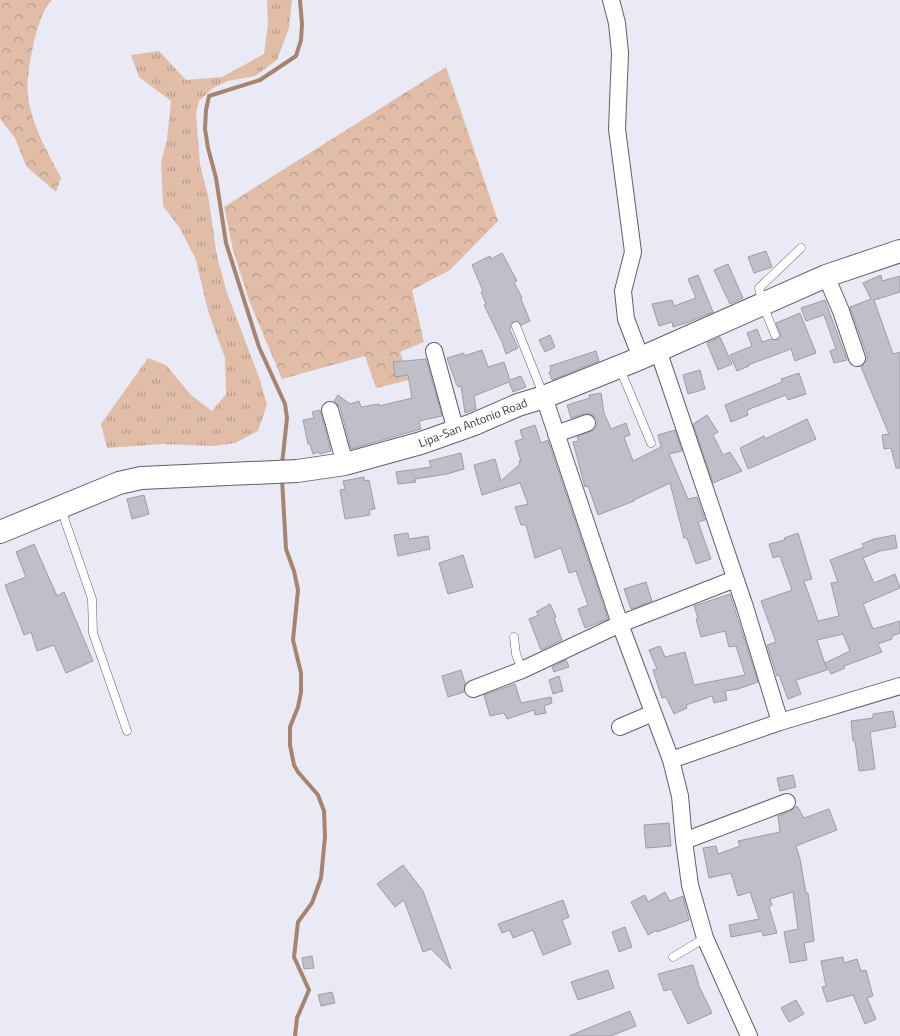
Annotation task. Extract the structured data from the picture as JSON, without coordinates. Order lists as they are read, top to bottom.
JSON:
{
  "streets": {
    "main road": ["Lipa-San Antonio Road"]
  }
}
